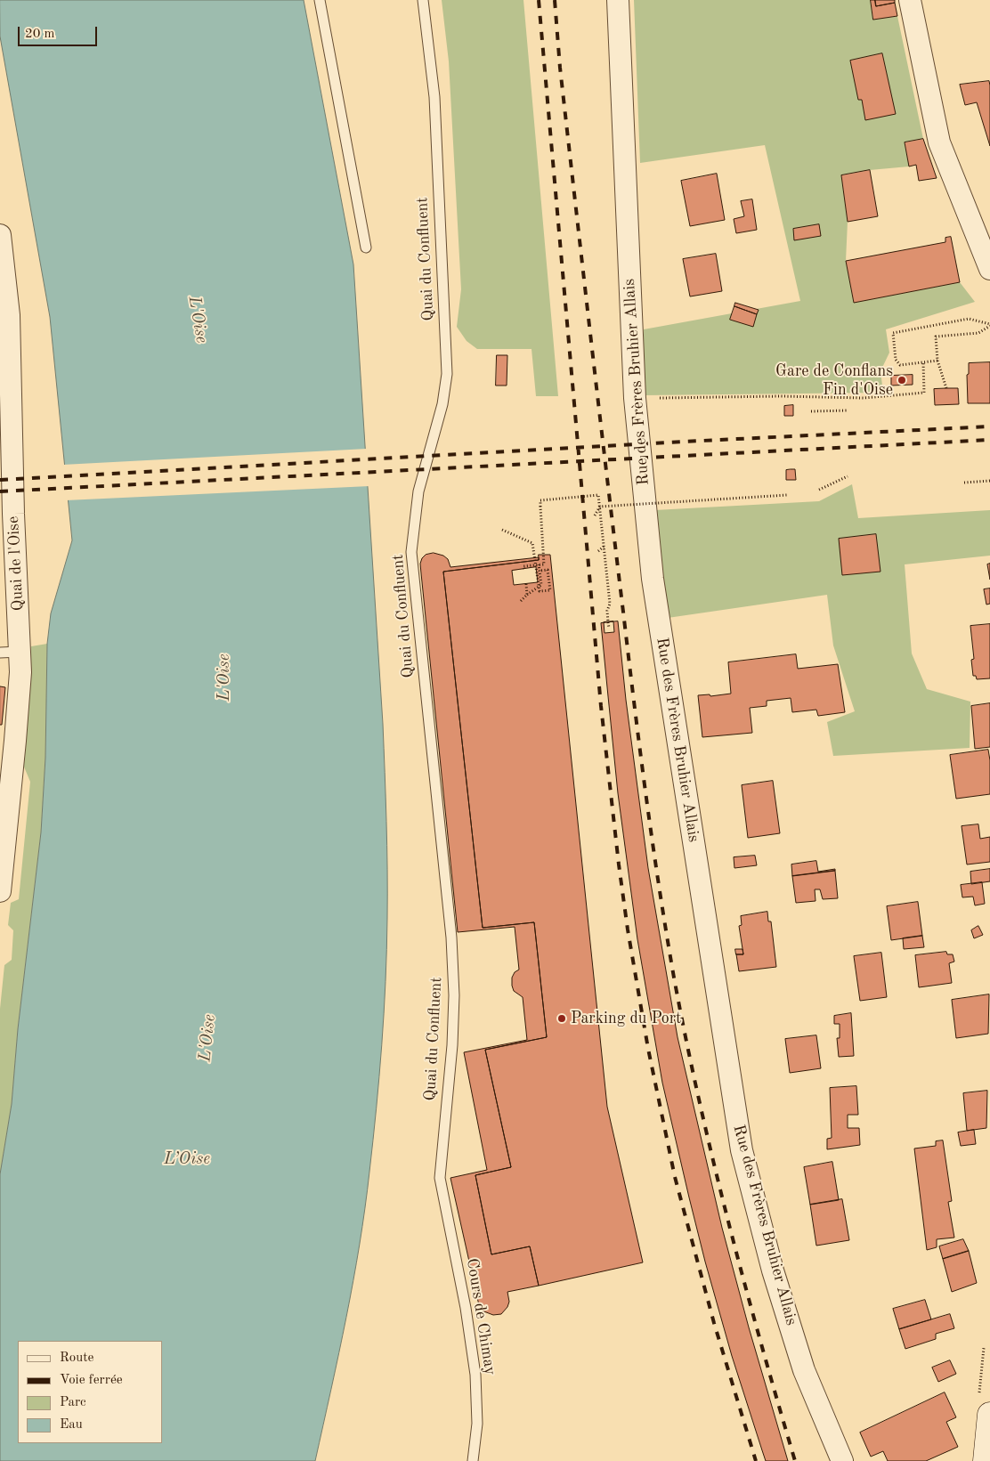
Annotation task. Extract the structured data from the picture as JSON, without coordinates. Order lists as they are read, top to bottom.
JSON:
{
  "streets": {
    "street": ["Rue des Frères Bruhier Allais", "Quai de l'Oise"],
    "lane": ["Quai du Confluent", "Cours de Chimay"]
  },
  "crossings": [
    ["Quai du Confluent", "Cours de Chimay"]
  ],
  "water": ["L'Oise", "L’Oise"],
  "places": ["Gare de Conflans Fin d'Oise", "Parking du Port"],
  "legend": [
    "Route",
    "Voie ferrée",
    "Parc",
    "Eau"
  ],
  "scale_bar": "20 m"
}
